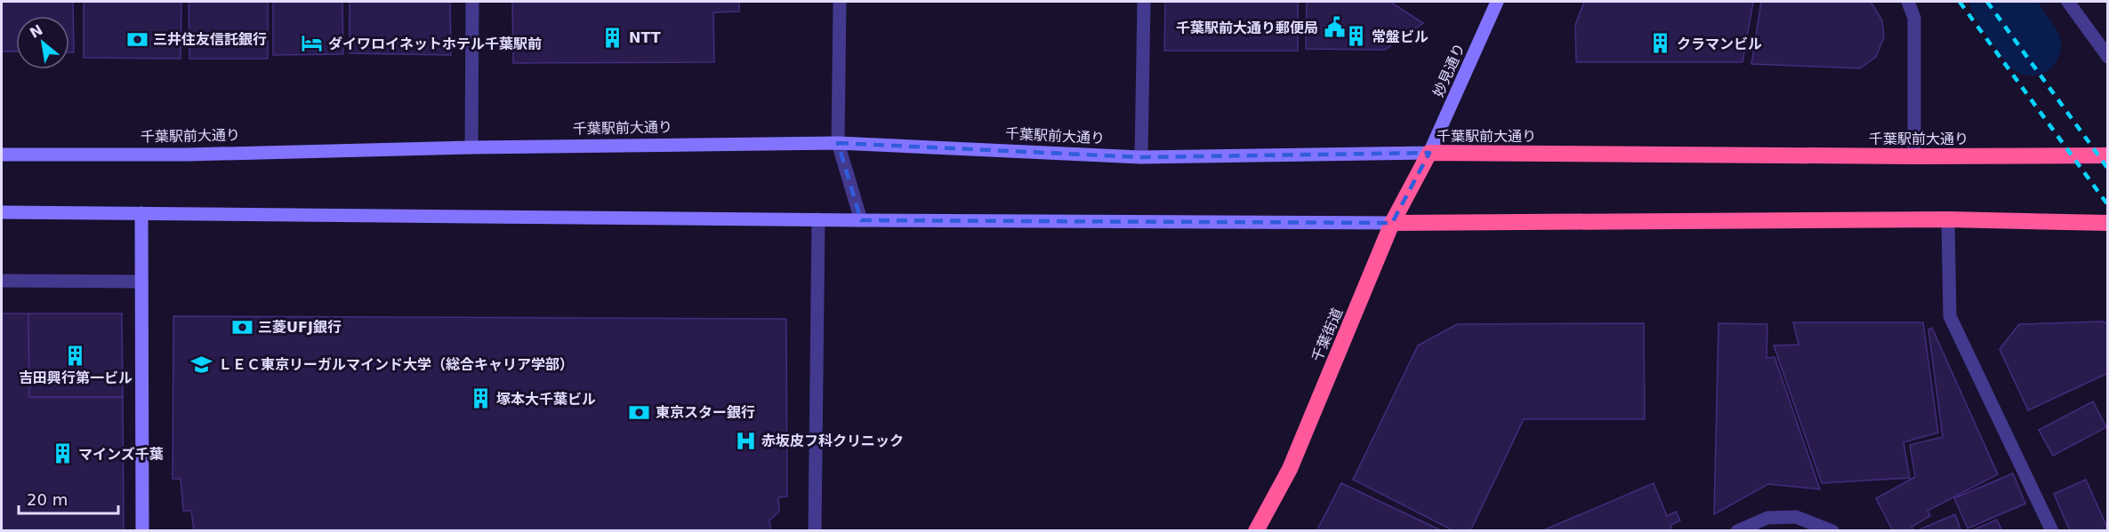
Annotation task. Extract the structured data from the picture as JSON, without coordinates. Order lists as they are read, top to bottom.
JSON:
{
  "streets": {
    "highway": ["千葉駅前大通り", "千葉街道"],
    "street": ["妙見通り"]
  },
  "crossings": [
    ["妙見通り", "千葉駅前大通り"],
    ["妙見通り", "千葉街道"],
    ["千葉駅前大通り", "千葉街道"]
  ],
  "places": {
    "public building": ["千葉駅前大通り郵便局"],
    "building": [
      "常盤ビル",
      "NTT",
      "クラマンビル",
      "吉田興行第一ビル",
      "塚本大千葉ビル",
      "マインズ千葉"
    ],
    "bank": ["三井住友信託銀行", "三菱UFJ銀行", "東京スター銀行"],
    "hotel": ["ダイワロイネットホテル千葉駅前"],
    "school or university": ["ＬＥＣ東京リーガルマインド大学（総合キャリア学部）"],
    "hospital": ["赤坂皮フ科クリニック"]
  },
  "scale_bar": "20 m",
  "north": "top left"
}
